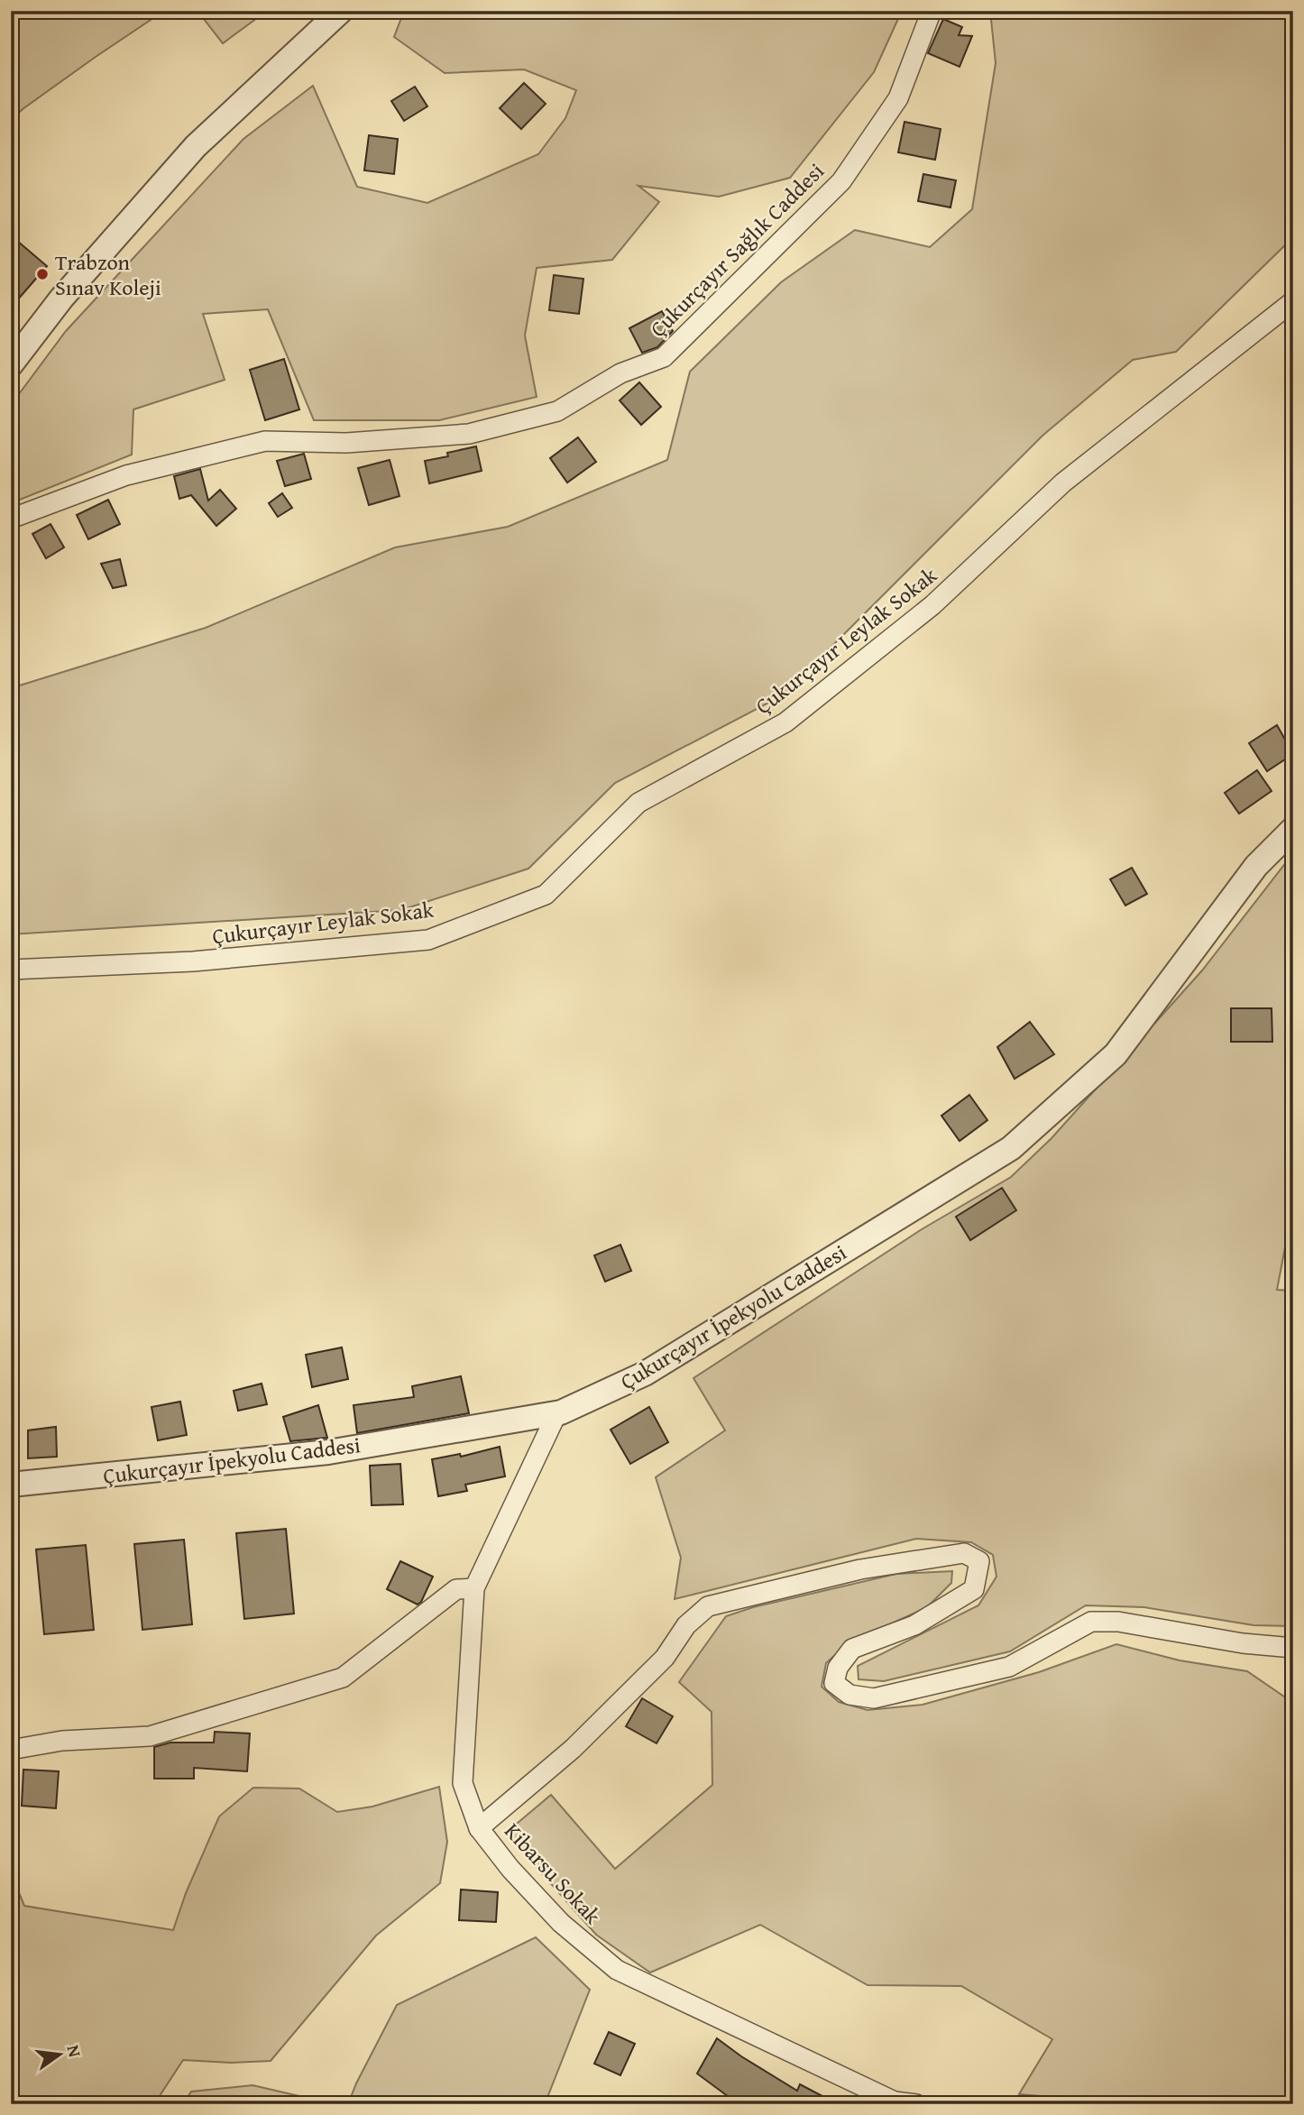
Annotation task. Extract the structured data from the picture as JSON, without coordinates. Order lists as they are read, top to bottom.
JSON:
{
  "streets": {
    "street": [
      "Çukurçayır Sağlık Caddesi",
      "Çukurçayır Leylak Sokak",
      "Çukurçayır İpekyolu Caddesi",
      "Kibarsu Sokak"
    ]
  },
  "crossings": [
    ["Çukurçayır İpekyolu Caddesi", "Kibarsu Sokak"]
  ],
  "places": ["Trabzon Sınav Koleji"],
  "north": "right"
}
